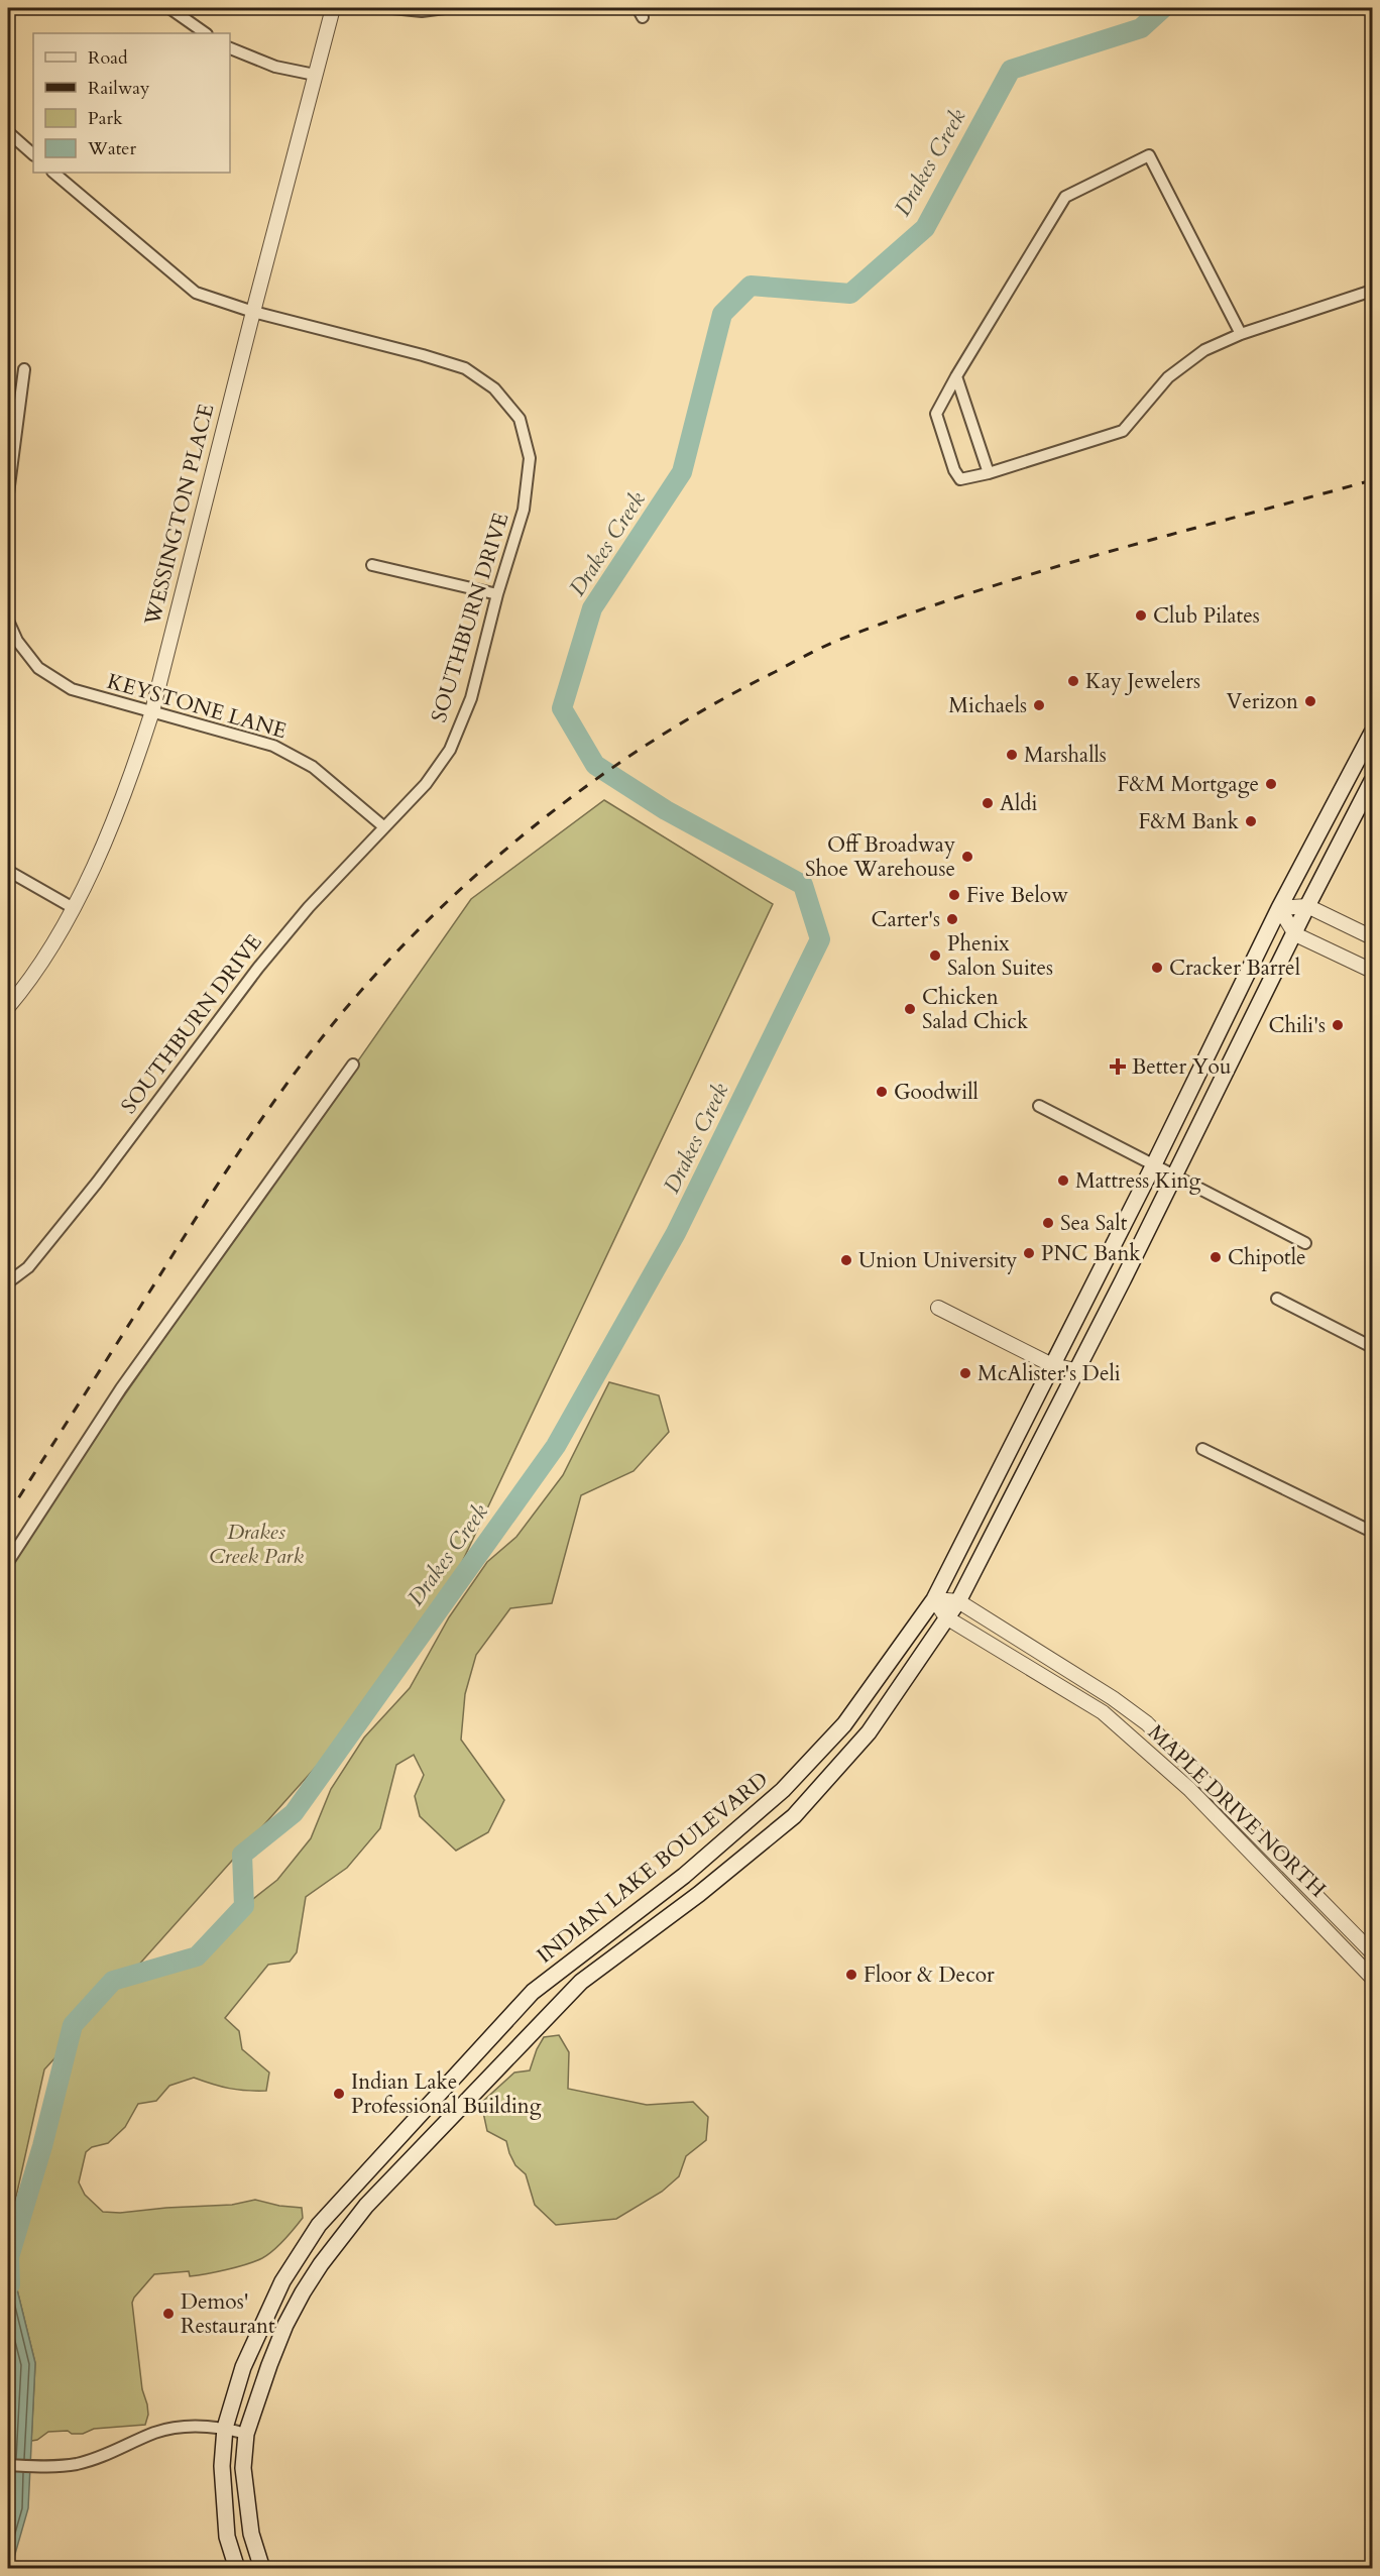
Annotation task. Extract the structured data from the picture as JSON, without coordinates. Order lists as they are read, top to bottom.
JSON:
{
  "streets": {
    "main road": ["INDIAN LAKE BOULEVARD"],
    "street": [
      "WESSINGTON PLACE",
      "SOUTHBURN DRIVE",
      "KEYSTONE LANE",
      "MAPLE DRIVE NORTH"
    ]
  },
  "crossings": [
    ["WESSINGTON PLACE", "SOUTHBURN DRIVE"],
    ["WESSINGTON PLACE", "KEYSTONE LANE"],
    ["SOUTHBURN DRIVE", "KEYSTONE LANE"],
    ["MAPLE DRIVE NORTH", "INDIAN LAKE BOULEVARD"]
  ],
  "water": ["Drakes Creek"],
  "parks": ["Drakes Creek Park"],
  "places": {
    "other": [
      "Club Pilates",
      "Kay Jewelers",
      "Verizon",
      "Michaels",
      "Marshalls",
      "F&M Mortgage",
      "Aldi",
      "F&M Bank",
      "Off Broadway Shoe Warehouse",
      "Five Below",
      "Carter's",
      "Phenix Salon Suites",
      "Cracker Barrel",
      "Chicken Salad Chick",
      "Chili's",
      "Goodwill",
      "Mattress King",
      "Sea Salt",
      "PNC Bank",
      "Chipotle",
      "Union University",
      "McAlister's Deli",
      "Floor & Decor",
      "Indian Lake Professional Building",
      "Demos' Restaurant"
    ],
    "health": ["Better You"]
  },
  "legend": [
    "Road",
    "Railway",
    "Park",
    "Water"
  ]
}
